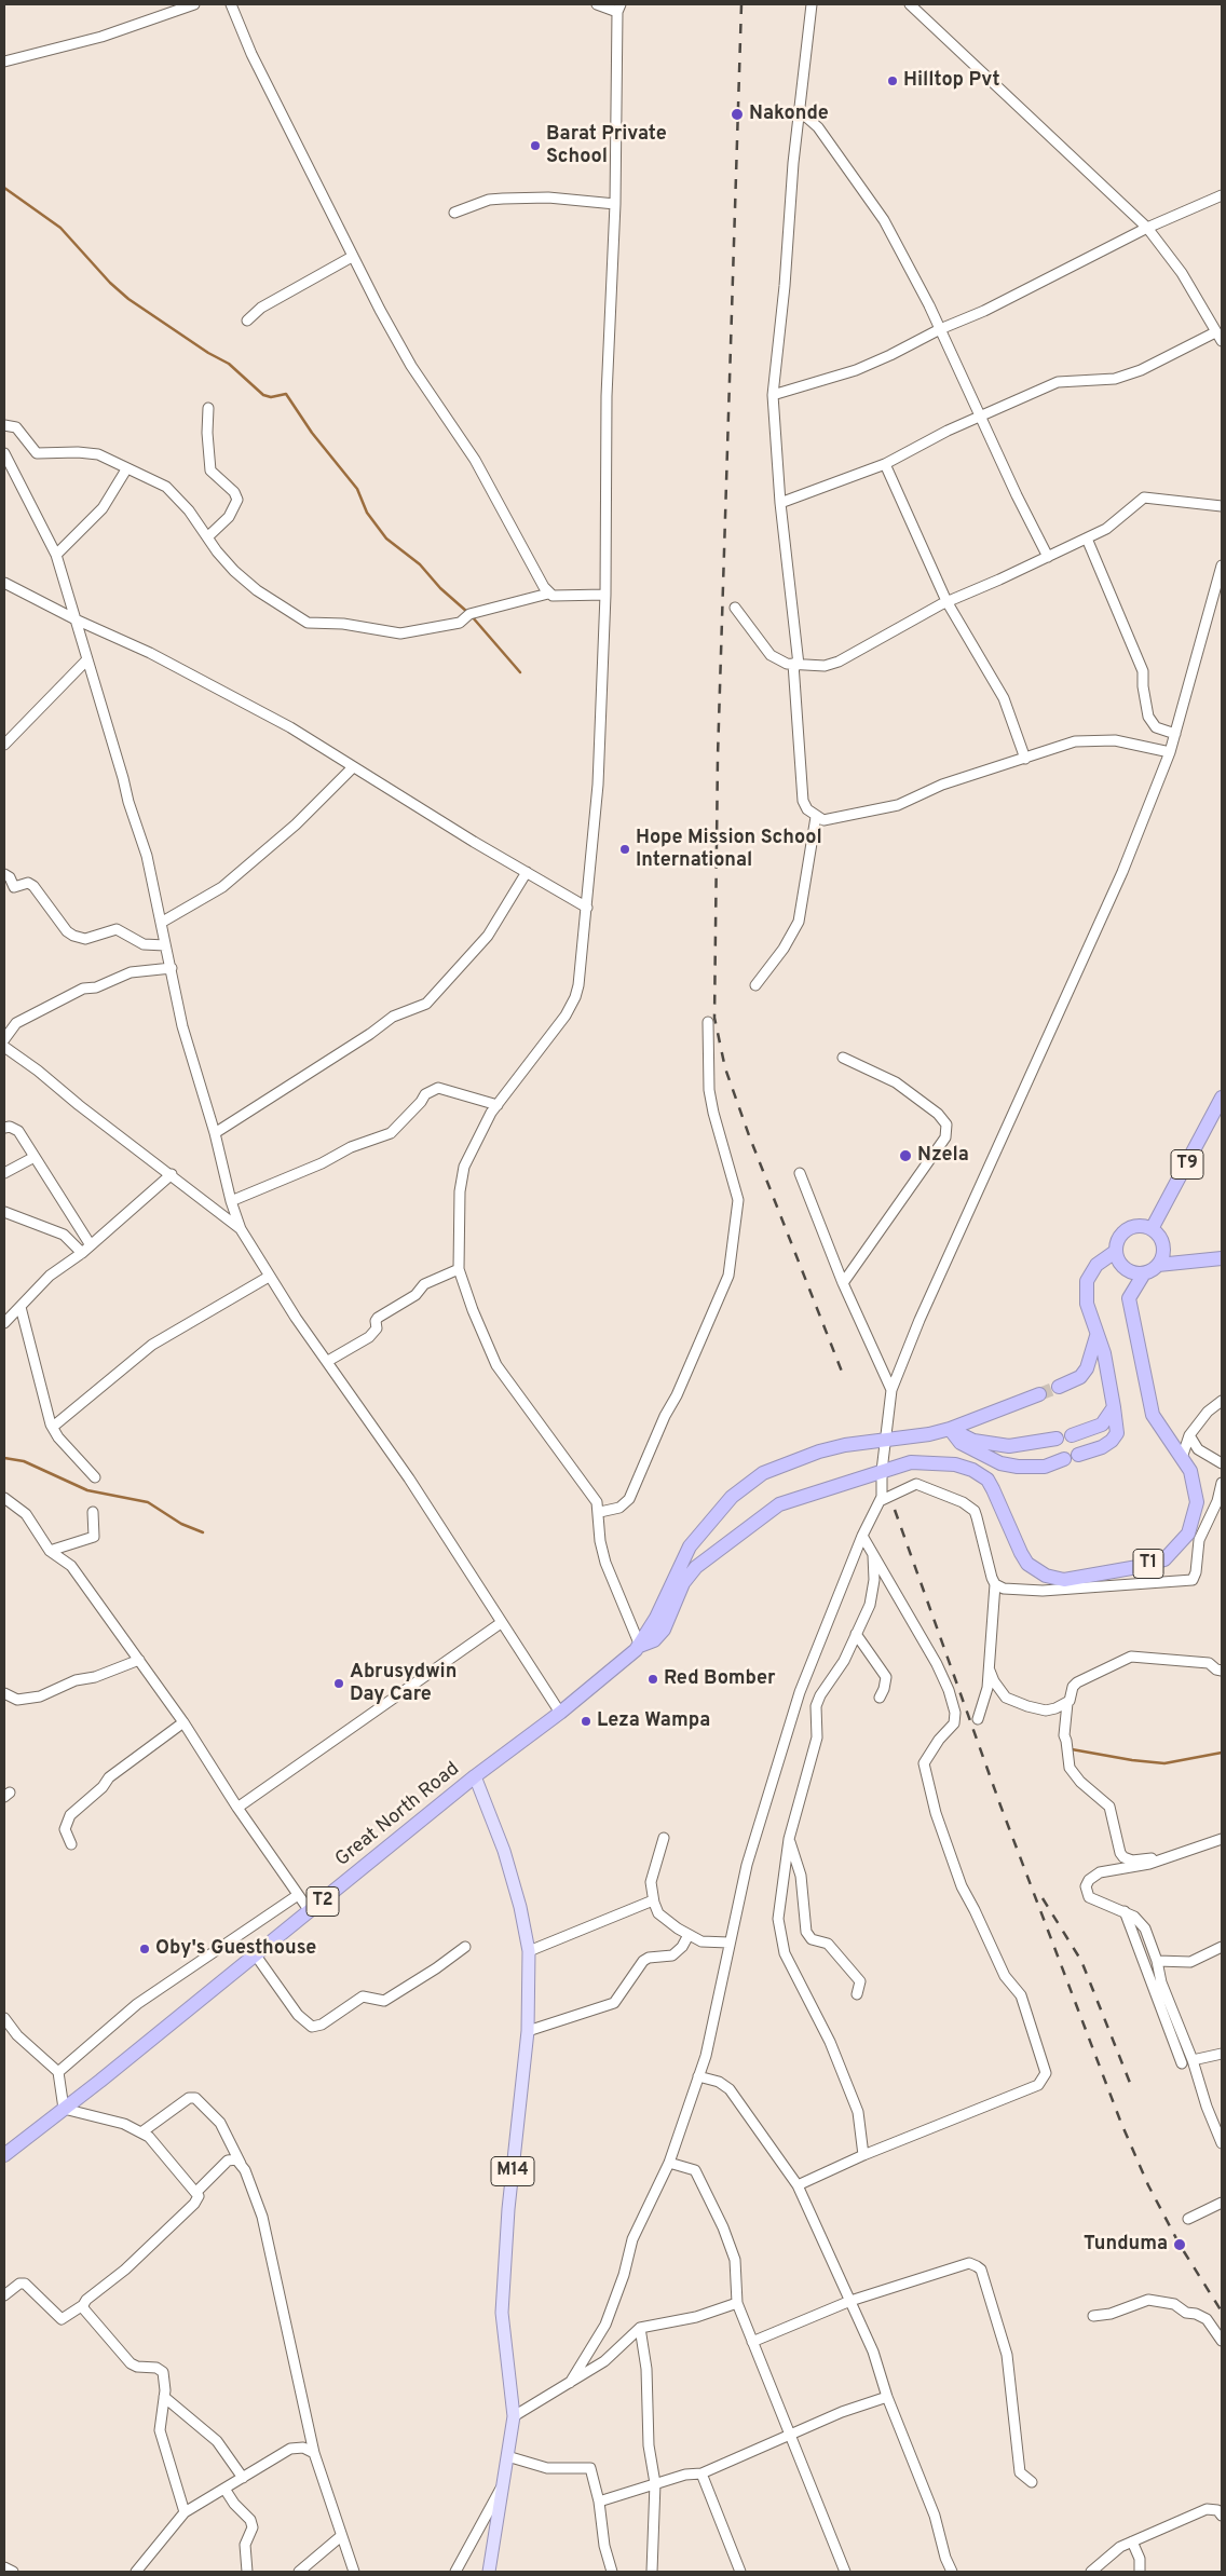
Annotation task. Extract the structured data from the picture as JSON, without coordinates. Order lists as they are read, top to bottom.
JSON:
{
  "streets": {
    "highway": [
      "T9",
      "T1",
      "Great North Road",
      "T2"
    ],
    "main road": ["M14"]
  },
  "crossings": [
    ["T9", "T1"],
    ["T1", "Great North Road"],
    ["Great North Road", "M14"]
  ],
  "places": [
    "Hilltop Pvt",
    "Nakonde",
    "Barat Private School",
    "Hope Mission School International",
    "Nzela",
    "Red Bomber",
    "Abrusydwin Day Care",
    "Leza Wampa",
    "Oby's Guesthouse",
    "Tunduma"
  ]
}
